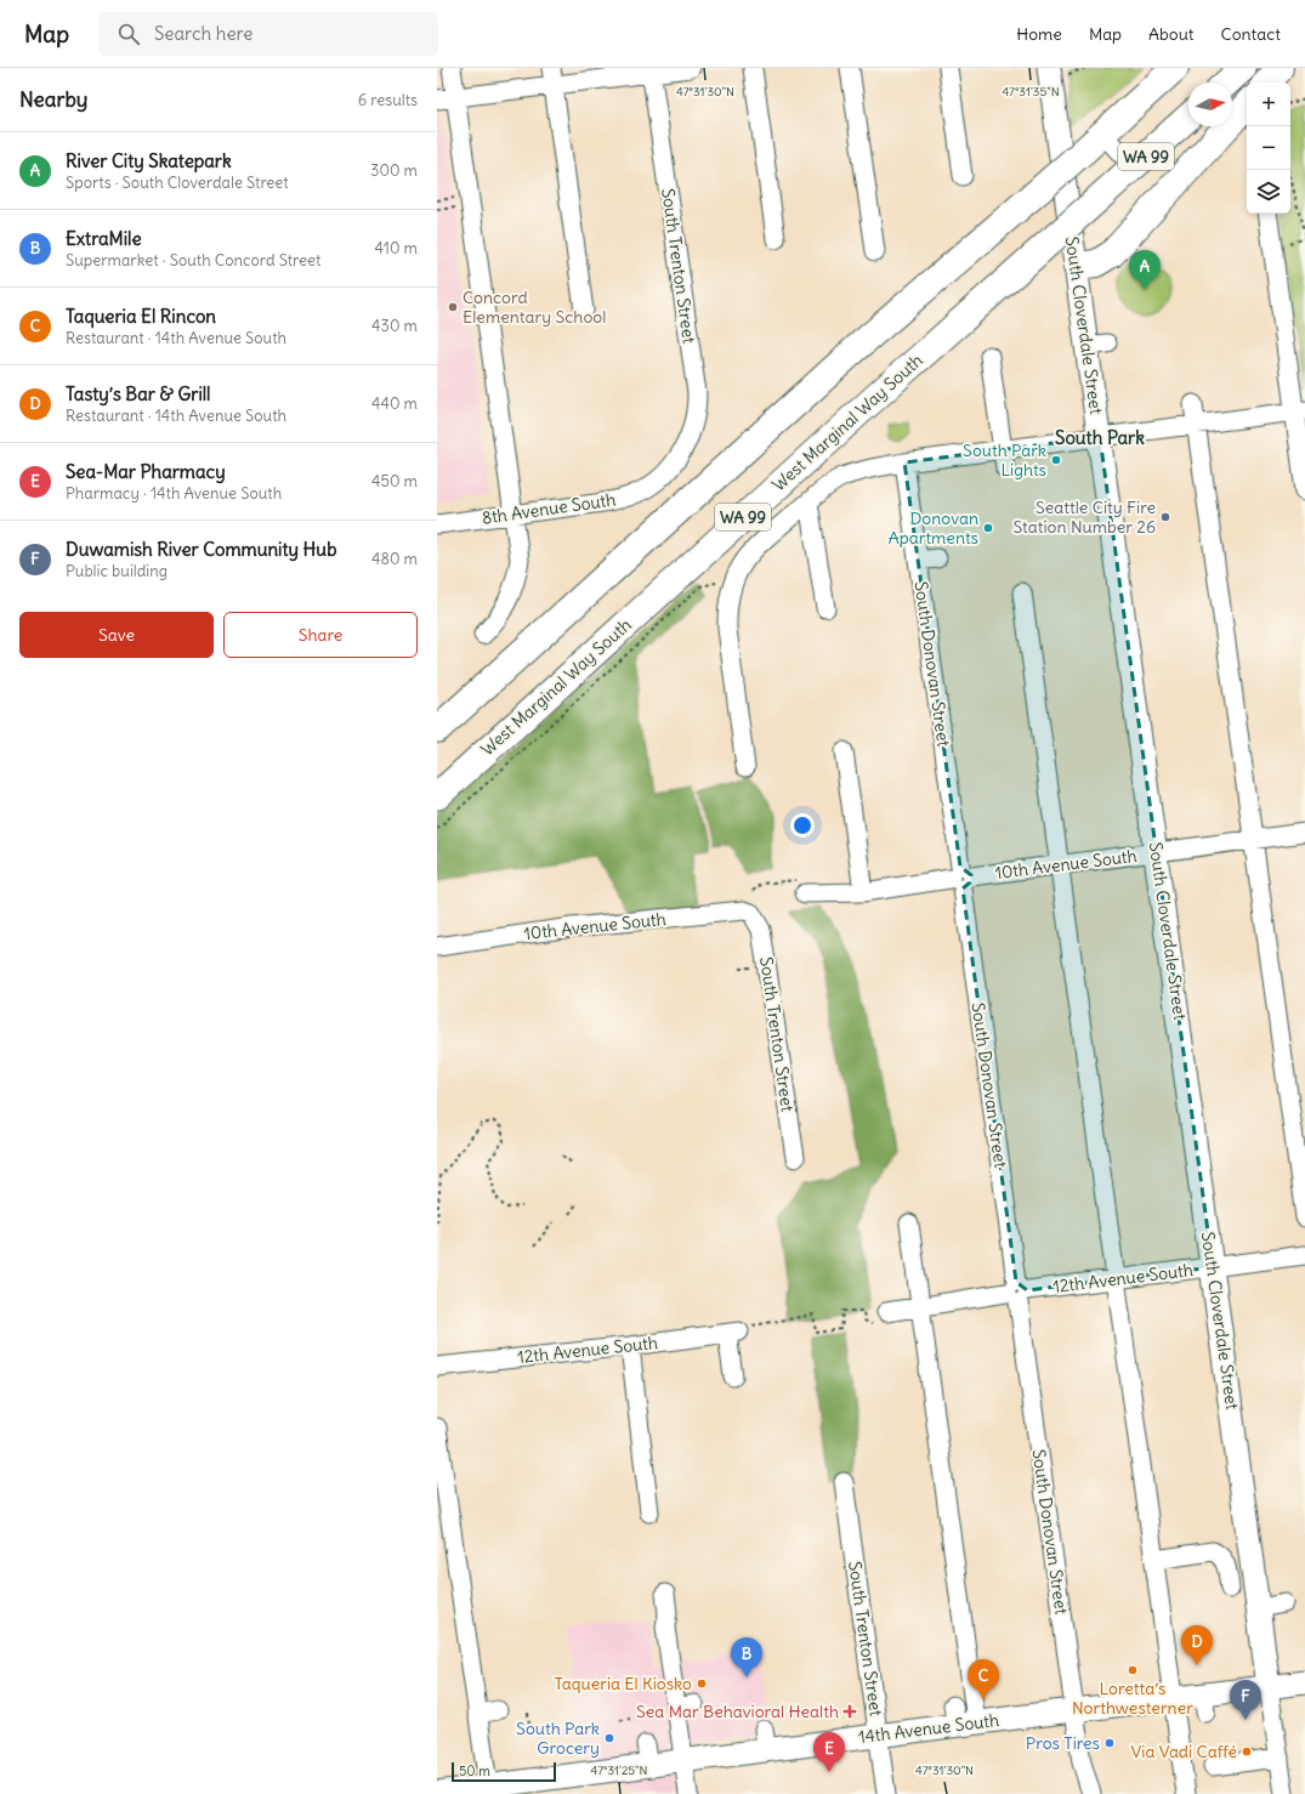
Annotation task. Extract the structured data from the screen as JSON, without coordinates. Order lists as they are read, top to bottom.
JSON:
{
  "streets": {
    "highway": ["WA 99", "West Marginal Way South"],
    "main road": ["South Cloverdale Street", "14th Avenue South"],
    "street": [
      "South Trenton Street",
      "8th Avenue South",
      "South Donovan Street",
      "10th Avenue South",
      "12th Avenue South"
    ]
  },
  "crossings": [
    ["South Trenton Street", "8th Avenue South"],
    ["South Trenton Street", "10th Avenue South"],
    ["South Trenton Street", "14th Avenue South"],
    ["South Cloverdale Street", "10th Avenue South"],
    ["South Cloverdale Street", "12th Avenue South"],
    ["South Cloverdale Street", "14th Avenue South"],
    ["South Donovan Street", "10th Avenue South"],
    ["South Donovan Street", "12th Avenue South"],
    ["South Donovan Street", "14th Avenue South"]
  ],
  "districts": ["South Park"],
  "places": {
    "other": [
      "Concord Elementary School",
      "South Park Lights",
      "Seattle City Fire Station Number 26",
      "Donovan Apartments",
      "Loretta’s Northwesterner",
      "Taqueria El Kiosko",
      "South Park Grocery",
      "Pros Tires",
      "Via Vadi Caffé"
    ],
    "health": ["Sea Mar Behavioral Health"]
  },
  "scale_bar": "50 m",
  "north": "right",
  "page": {
    "header": "Map",
    "search": "Search here",
    "nav": [
      "Home",
      "Map",
      "About",
      "Contact"
    ],
    "heading": ["Nearby", "6 results"],
    "map_buttons": ["+", "−"],
    "list": [
      {
        "mark": "A",
        "name": "River City Skatepark",
        "note": "Sports · South Cloverdale Street",
        "value": "300 m"
      },
      {
        "mark": "B",
        "name": "ExtraMile",
        "note": "Supermarket · South Concord Street",
        "value": "410 m"
      },
      {
        "mark": "C",
        "name": "Taqueria El Rincon",
        "note": "Restaurant · 14th Avenue South",
        "value": "430 m"
      },
      {
        "mark": "D",
        "name": "Tasty’s Bar & Grill",
        "note": "Restaurant · 14th Avenue South",
        "value": "440 m"
      },
      {
        "mark": "E",
        "name": "Sea-Mar Pharmacy",
        "note": "Pharmacy · 14th Avenue South",
        "value": "450 m"
      },
      {
        "mark": "F",
        "name": "Duwamish River Community Hub",
        "note": "Public building",
        "value": "480 m"
      }
    ],
    "pins": [
      "A",
      "D",
      "B",
      "C",
      "F",
      "E"
    ],
    "buttons": ["Save", "Share"],
    "scale": "50 m"
  },
  "coordinates": ["47°31'30\"N", "47°31'35\"N", "47°31'25\"N"]
}
